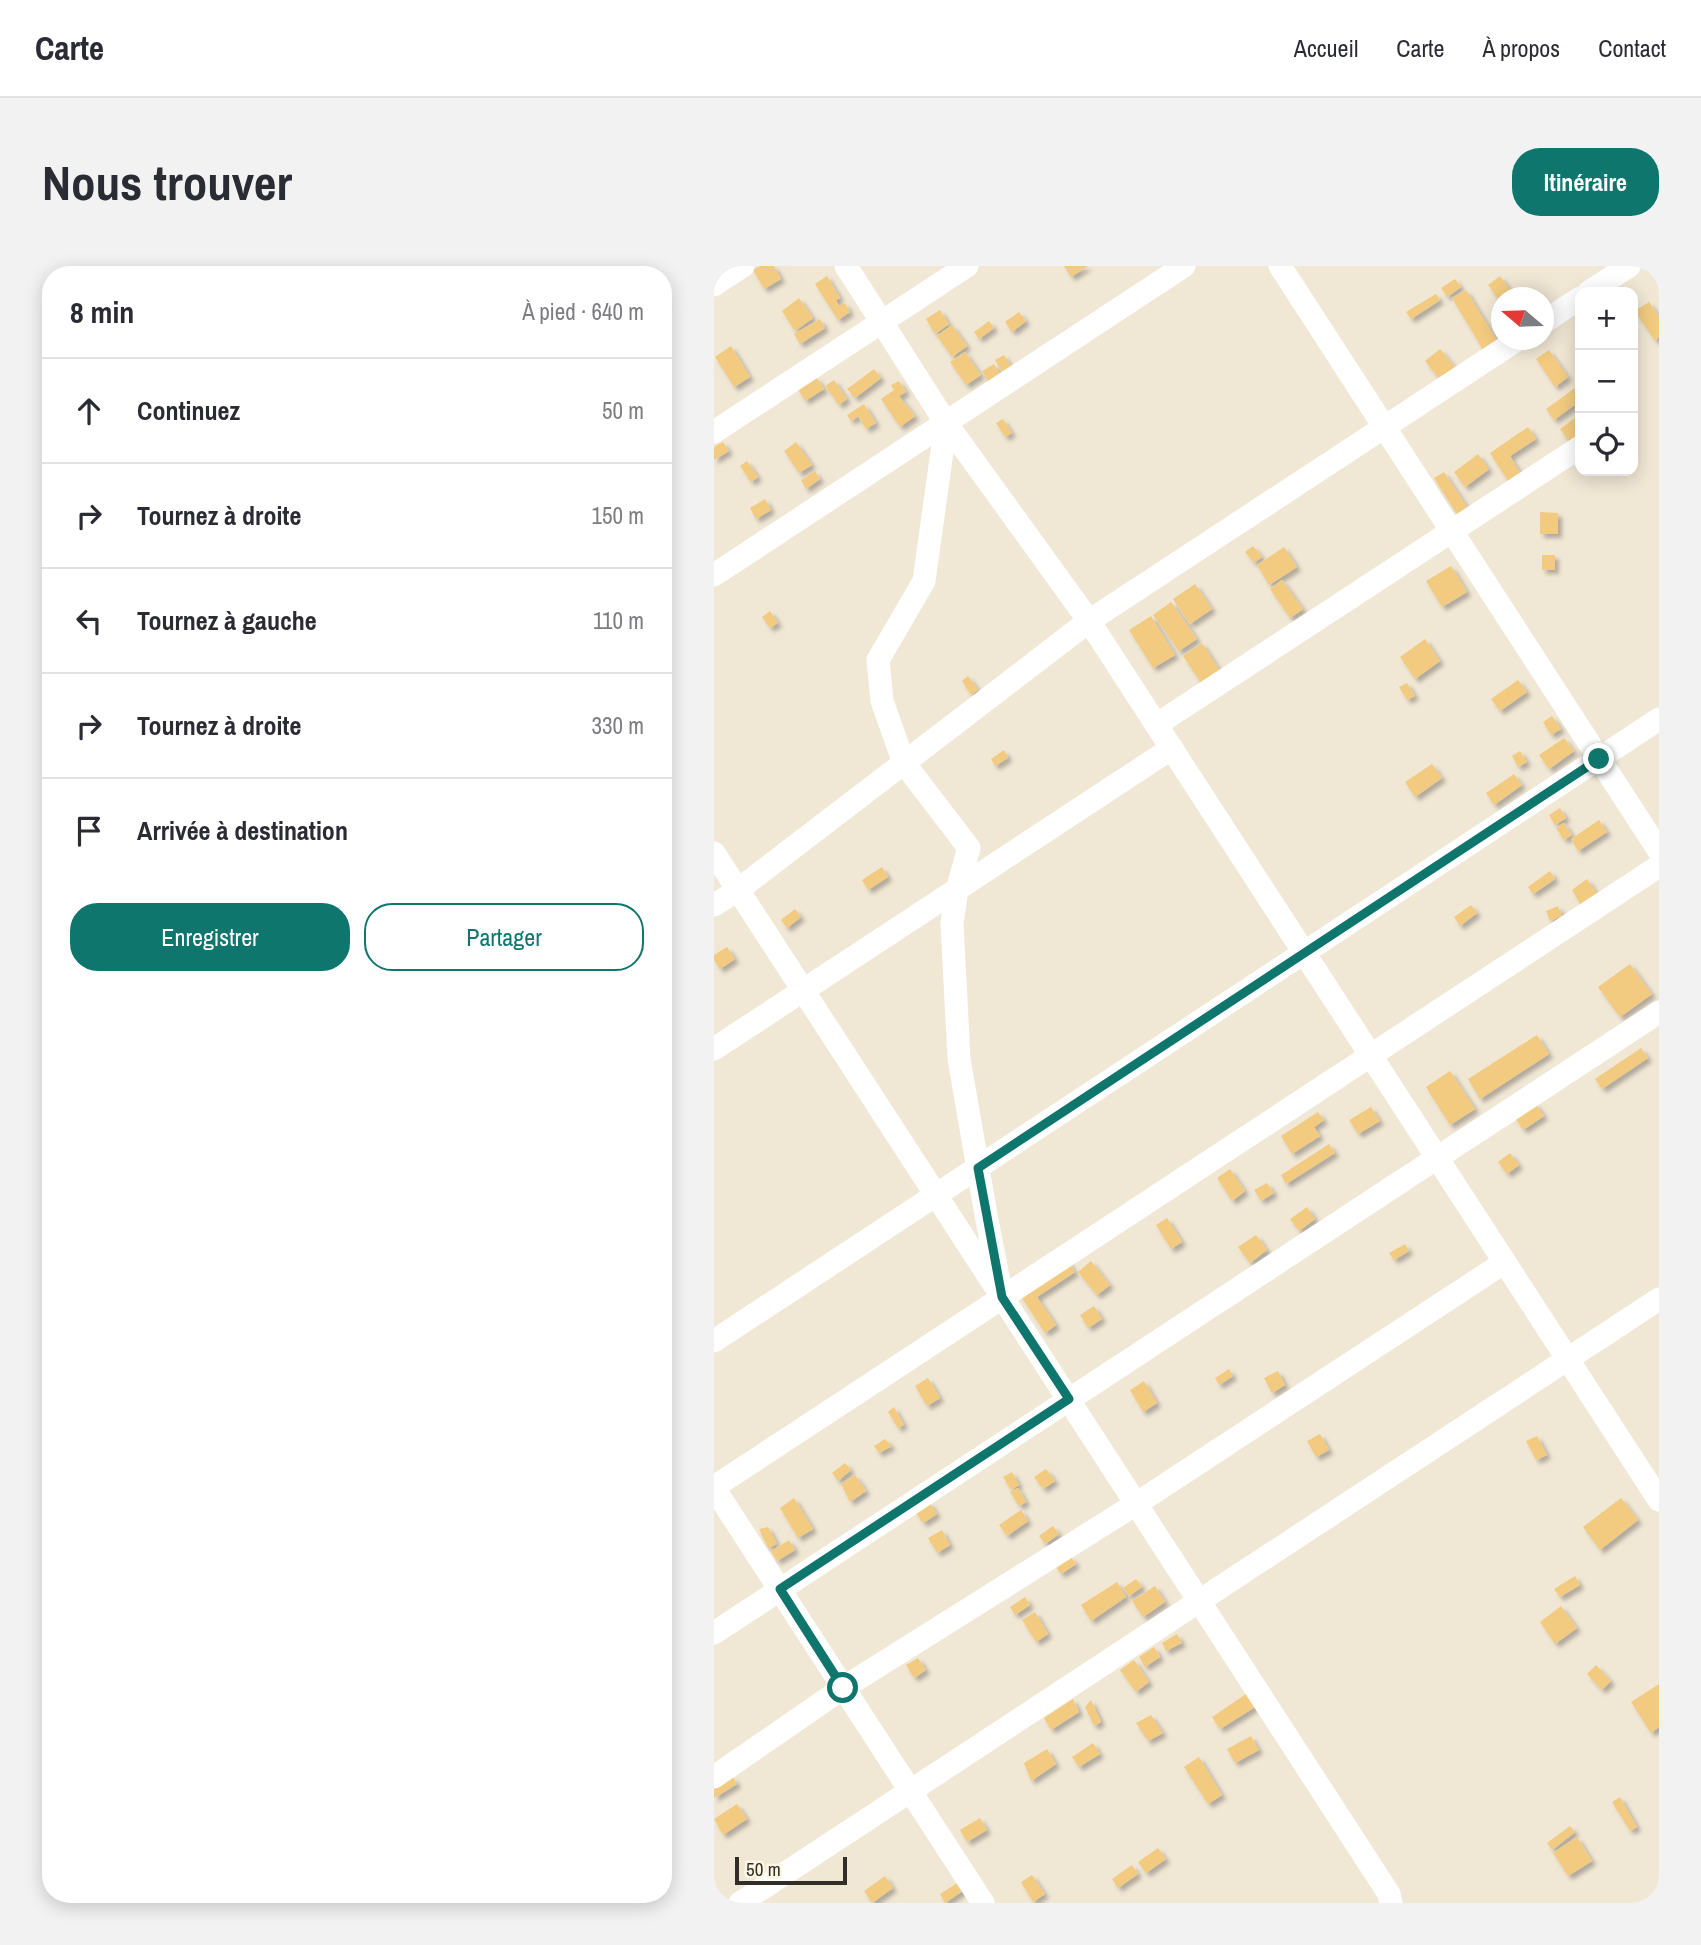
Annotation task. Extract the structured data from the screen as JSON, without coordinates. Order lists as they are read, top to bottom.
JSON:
{
  "scale_bar": "50 m",
  "north": "left",
  "page": {
    "header": "Carte",
    "nav": [
      "Accueil",
      "Carte",
      "À propos",
      "Contact"
    ],
    "buttons": [
      "Itinéraire",
      ["Enregistrer", "Partager"]
    ],
    "title": "Nous trouver",
    "heading": ["8 min", "À pied · 640 m"],
    "map_buttons": ["+", "−"],
    "list": [
      ["Continuez", "50 m"],
      ["Tournez à droite", "150 m"],
      ["Tournez à gauche", "110 m"],
      ["Tournez à droite", "330 m"],
      "Arrivée à destination"
    ],
    "scale": "50 m"
  }
}
